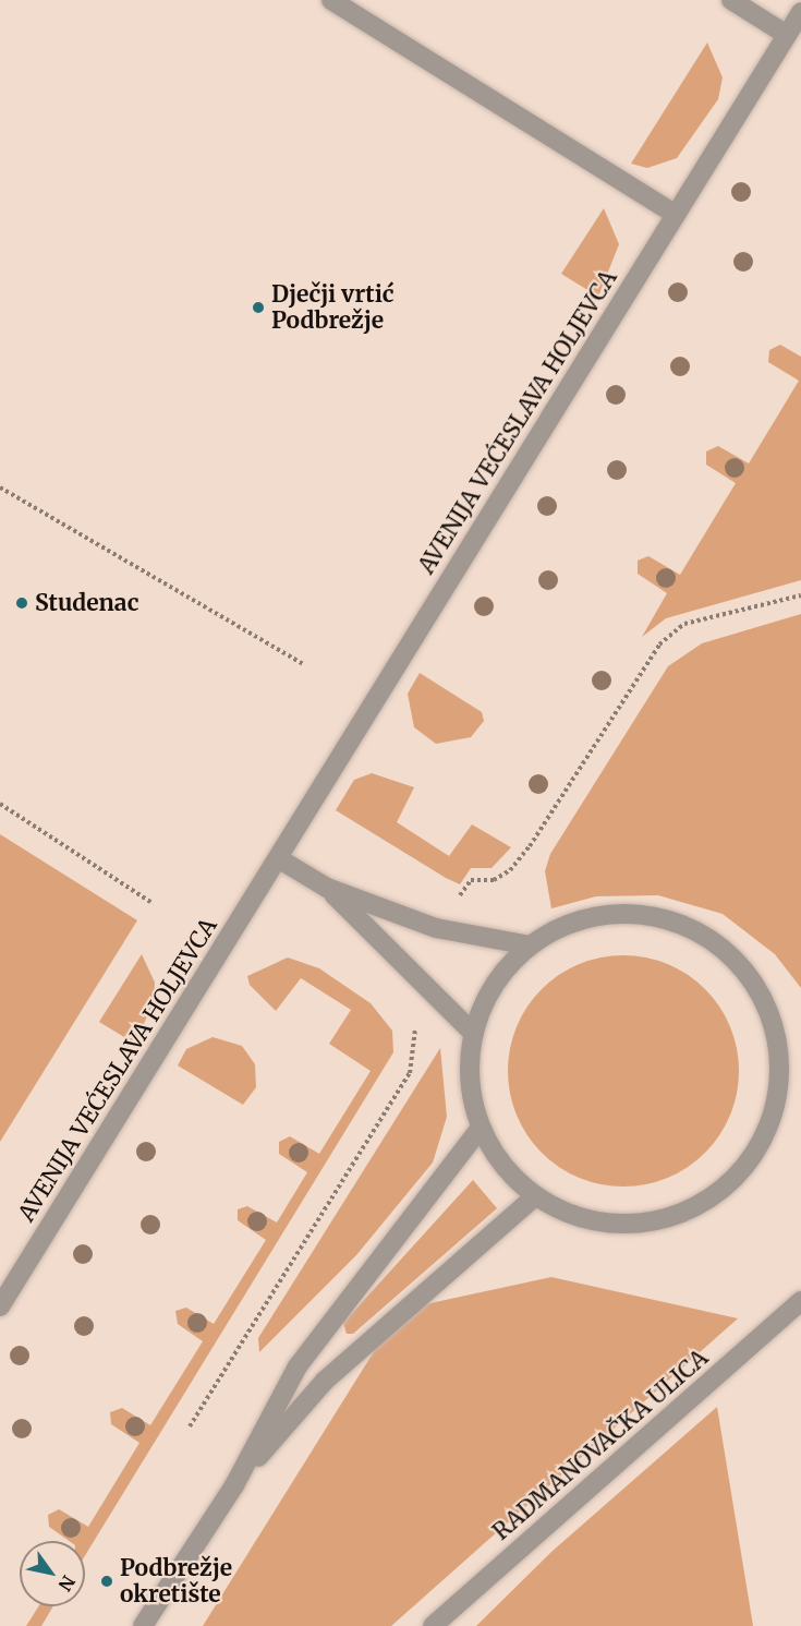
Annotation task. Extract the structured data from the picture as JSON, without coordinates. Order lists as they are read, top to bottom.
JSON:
{
  "streets": {
    "street": ["AVENIJA VEĆESLAVA HOLJEVCA", "RADMANOVAČKA ULICA"]
  },
  "places": ["Dječji vrtić Podbrežje", "Studenac", "Podbrežje okretište"],
  "north": "bottom right"
}
